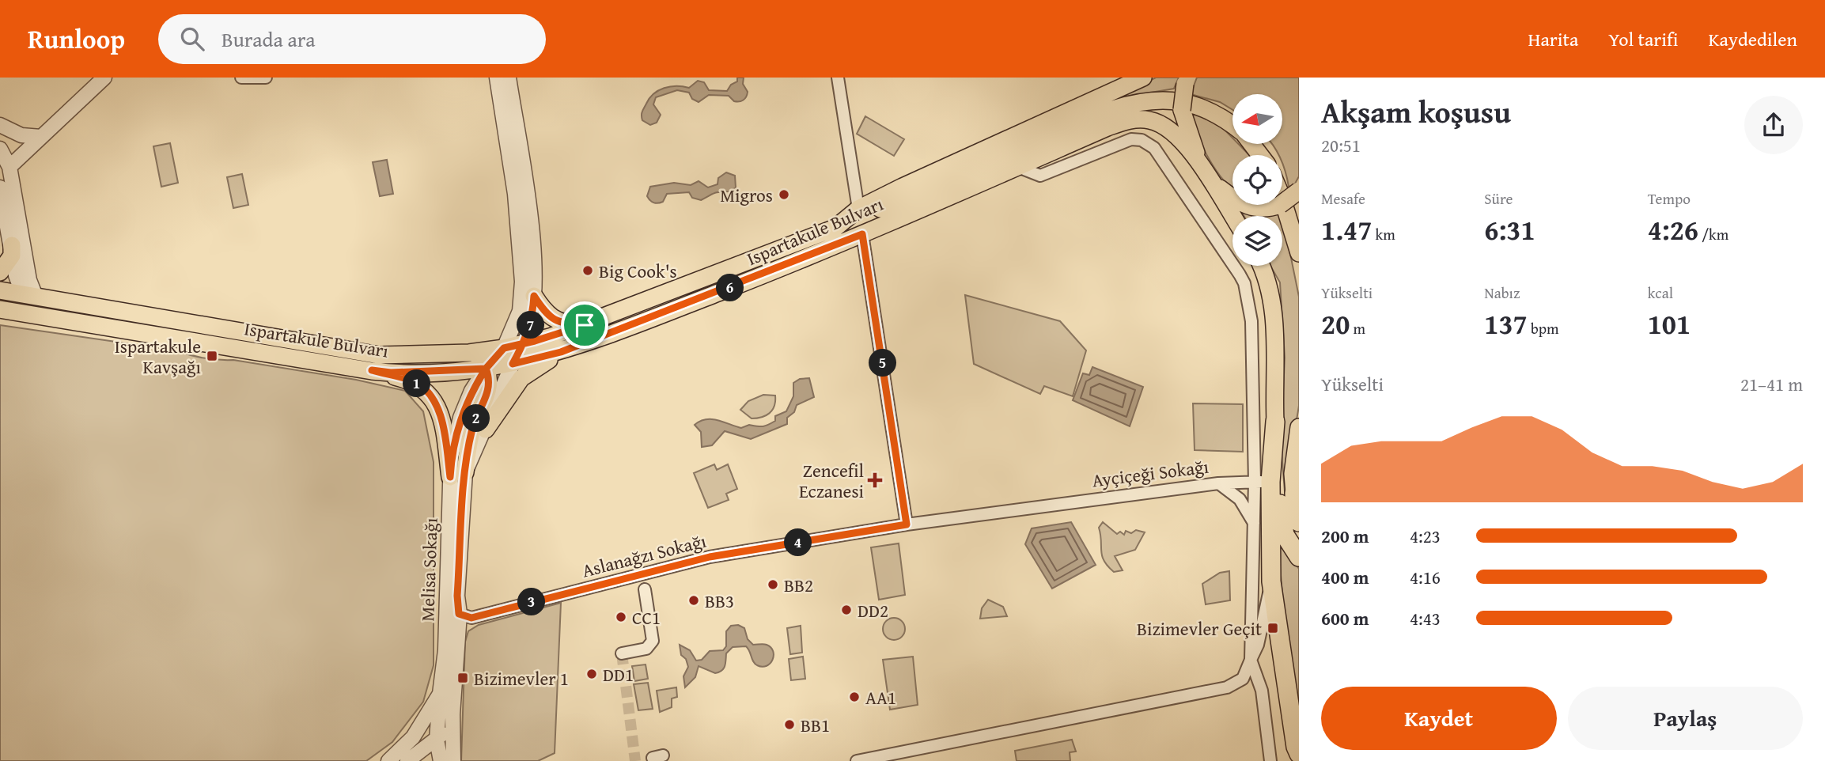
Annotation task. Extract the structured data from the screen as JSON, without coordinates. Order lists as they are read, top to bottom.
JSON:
{
  "streets": {
    "main road": ["Ispartakule Bulvarı"],
    "street": ["Ayçiçeği Sokağı", "Aslanağzı Sokağı", "Melisa Sokağı"]
  },
  "crossings": [
    ["Ispartakule Bulvarı", "Melisa Sokağı"],
    ["Ayçiçeği Sokağı", "Aslanağzı Sokağı"],
    ["Aslanağzı Sokağı", "Melisa Sokağı"]
  ],
  "places": {
    "other": [
      "Migros",
      "Big Cook's",
      "BB2",
      "BB3",
      "DD2",
      "CC1",
      "DD1",
      "AA1",
      "BB1"
    ],
    "transit": ["Ispartakule Kavşağı", "Bizimevler Geçit", "Bizimevler 1"],
    "health": ["Zencefil Eczanesi"]
  },
  "north": "left",
  "page": {
    "header": "Runloop",
    "search": "Burada ara",
    "nav": ["Harita", "Yol tarifi", "Kaydedilen"],
    "heading": ["Akşam koşusu", "20:51"],
    "stats": [
      ["Mesafe", "1.47 km"],
      ["Süre", "6:31"],
      ["Tempo", "4:26 /km"],
      ["Yükselti", "20 m"],
      ["Nabız", "137 bpm"],
      ["kcal", "101"]
    ],
    "pins": [
      "6",
      "7",
      "5",
      "1",
      "2",
      "4",
      "3"
    ],
    "chart": ["Yükselti", "21–41 m"],
    "list": [
      {
        "name": "200 m",
        "note": "4:23"
      },
      {
        "name": "400 m",
        "note": "4:16"
      },
      {
        "name": "600 m",
        "note": "4:43"
      }
    ],
    "buttons": ["Kaydet", "Paylaş"]
  }
}
